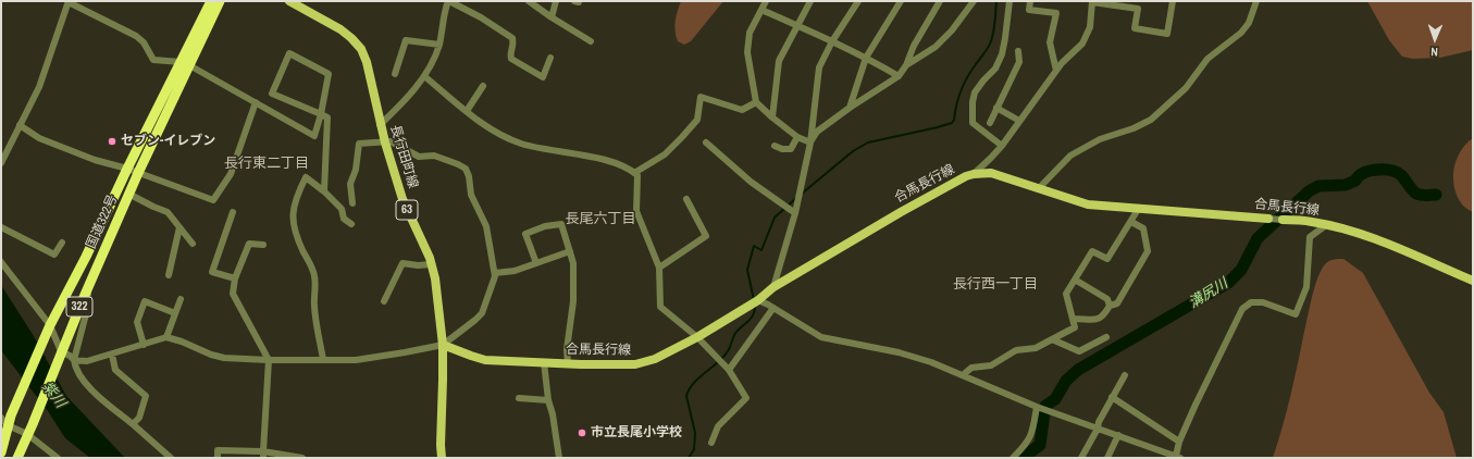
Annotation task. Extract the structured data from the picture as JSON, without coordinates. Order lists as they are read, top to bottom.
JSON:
{
  "streets": {
    "highway": ["国道322号", "322"],
    "main road": ["長行田町線", "合馬長行線", "63"]
  },
  "crossings": [
    ["長行田町線", "合馬長行線"]
  ],
  "districts": ["長行東二丁目", "長尾六丁目", "長行西一丁目"],
  "water": ["溝尻川", "紫川"],
  "places": ["セブン-イレブン", "市立長尾小学校"],
  "north": "bottom"
}
